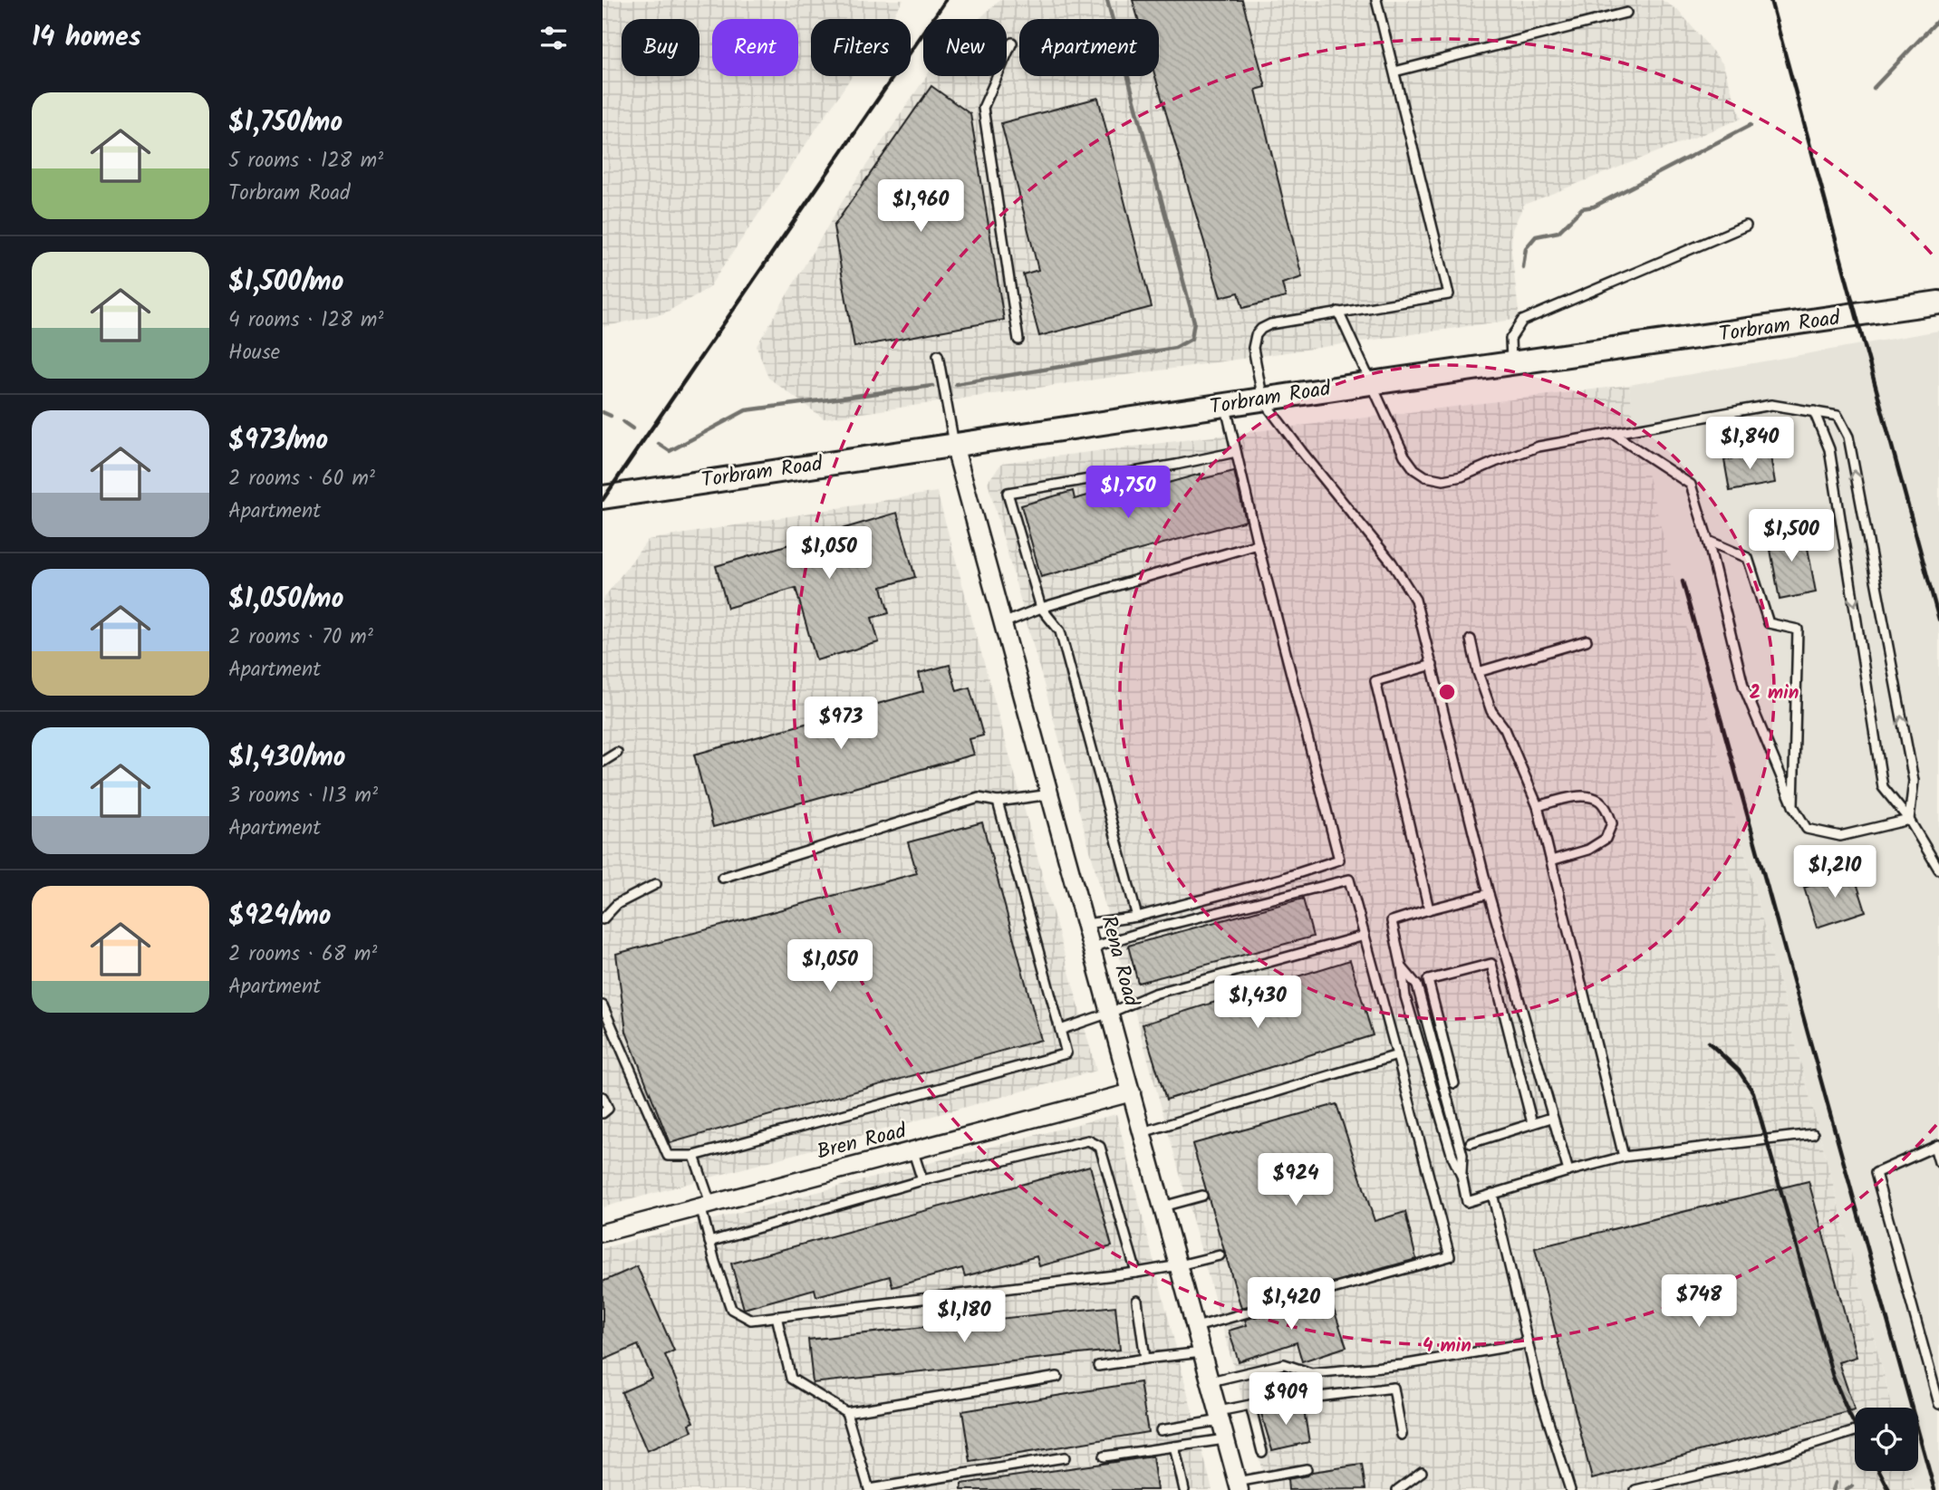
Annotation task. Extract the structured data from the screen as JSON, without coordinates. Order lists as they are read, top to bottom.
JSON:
{
  "streets": {
    "main road": ["Torbram Road"],
    "street": ["Rena Road", "Bren Road"]
  },
  "crossings": [
    ["Torbram Road", "Rena Road"],
    ["Rena Road", "Bren Road"]
  ],
  "page": {
    "heading": "14 homes",
    "chip": [
      "Buy",
      "Rent",
      "Filters",
      "New",
      "Apartment"
    ],
    "list": [
      {
        "name": "$1,750/mo",
        "note": "5 rooms · 128 m² · Torbram Road"
      },
      {
        "name": "$1,500/mo",
        "note": "4 rooms · 128 m² · House"
      },
      {
        "name": "$973/mo",
        "note": "2 rooms · 60 m² · Apartment"
      },
      {
        "name": "$1,050/mo",
        "note": "2 rooms · 70 m² · Apartment"
      },
      {
        "name": "$1,430/mo",
        "note": "3 rooms · 113 m² · Apartment"
      },
      {
        "name": "$924/mo",
        "note": "2 rooms · 68 m² · Apartment"
      }
    ],
    "price": [
      "$1,960",
      "$1,840",
      "$1,750",
      "$1,500",
      "$1,050",
      "$973",
      "$1,210",
      "$1,050",
      "$1,430",
      "$924",
      "$748",
      "$1,420",
      "$1,180",
      "$909"
    ]
  },
  "rings": ["2 min", "4 min"]
}
